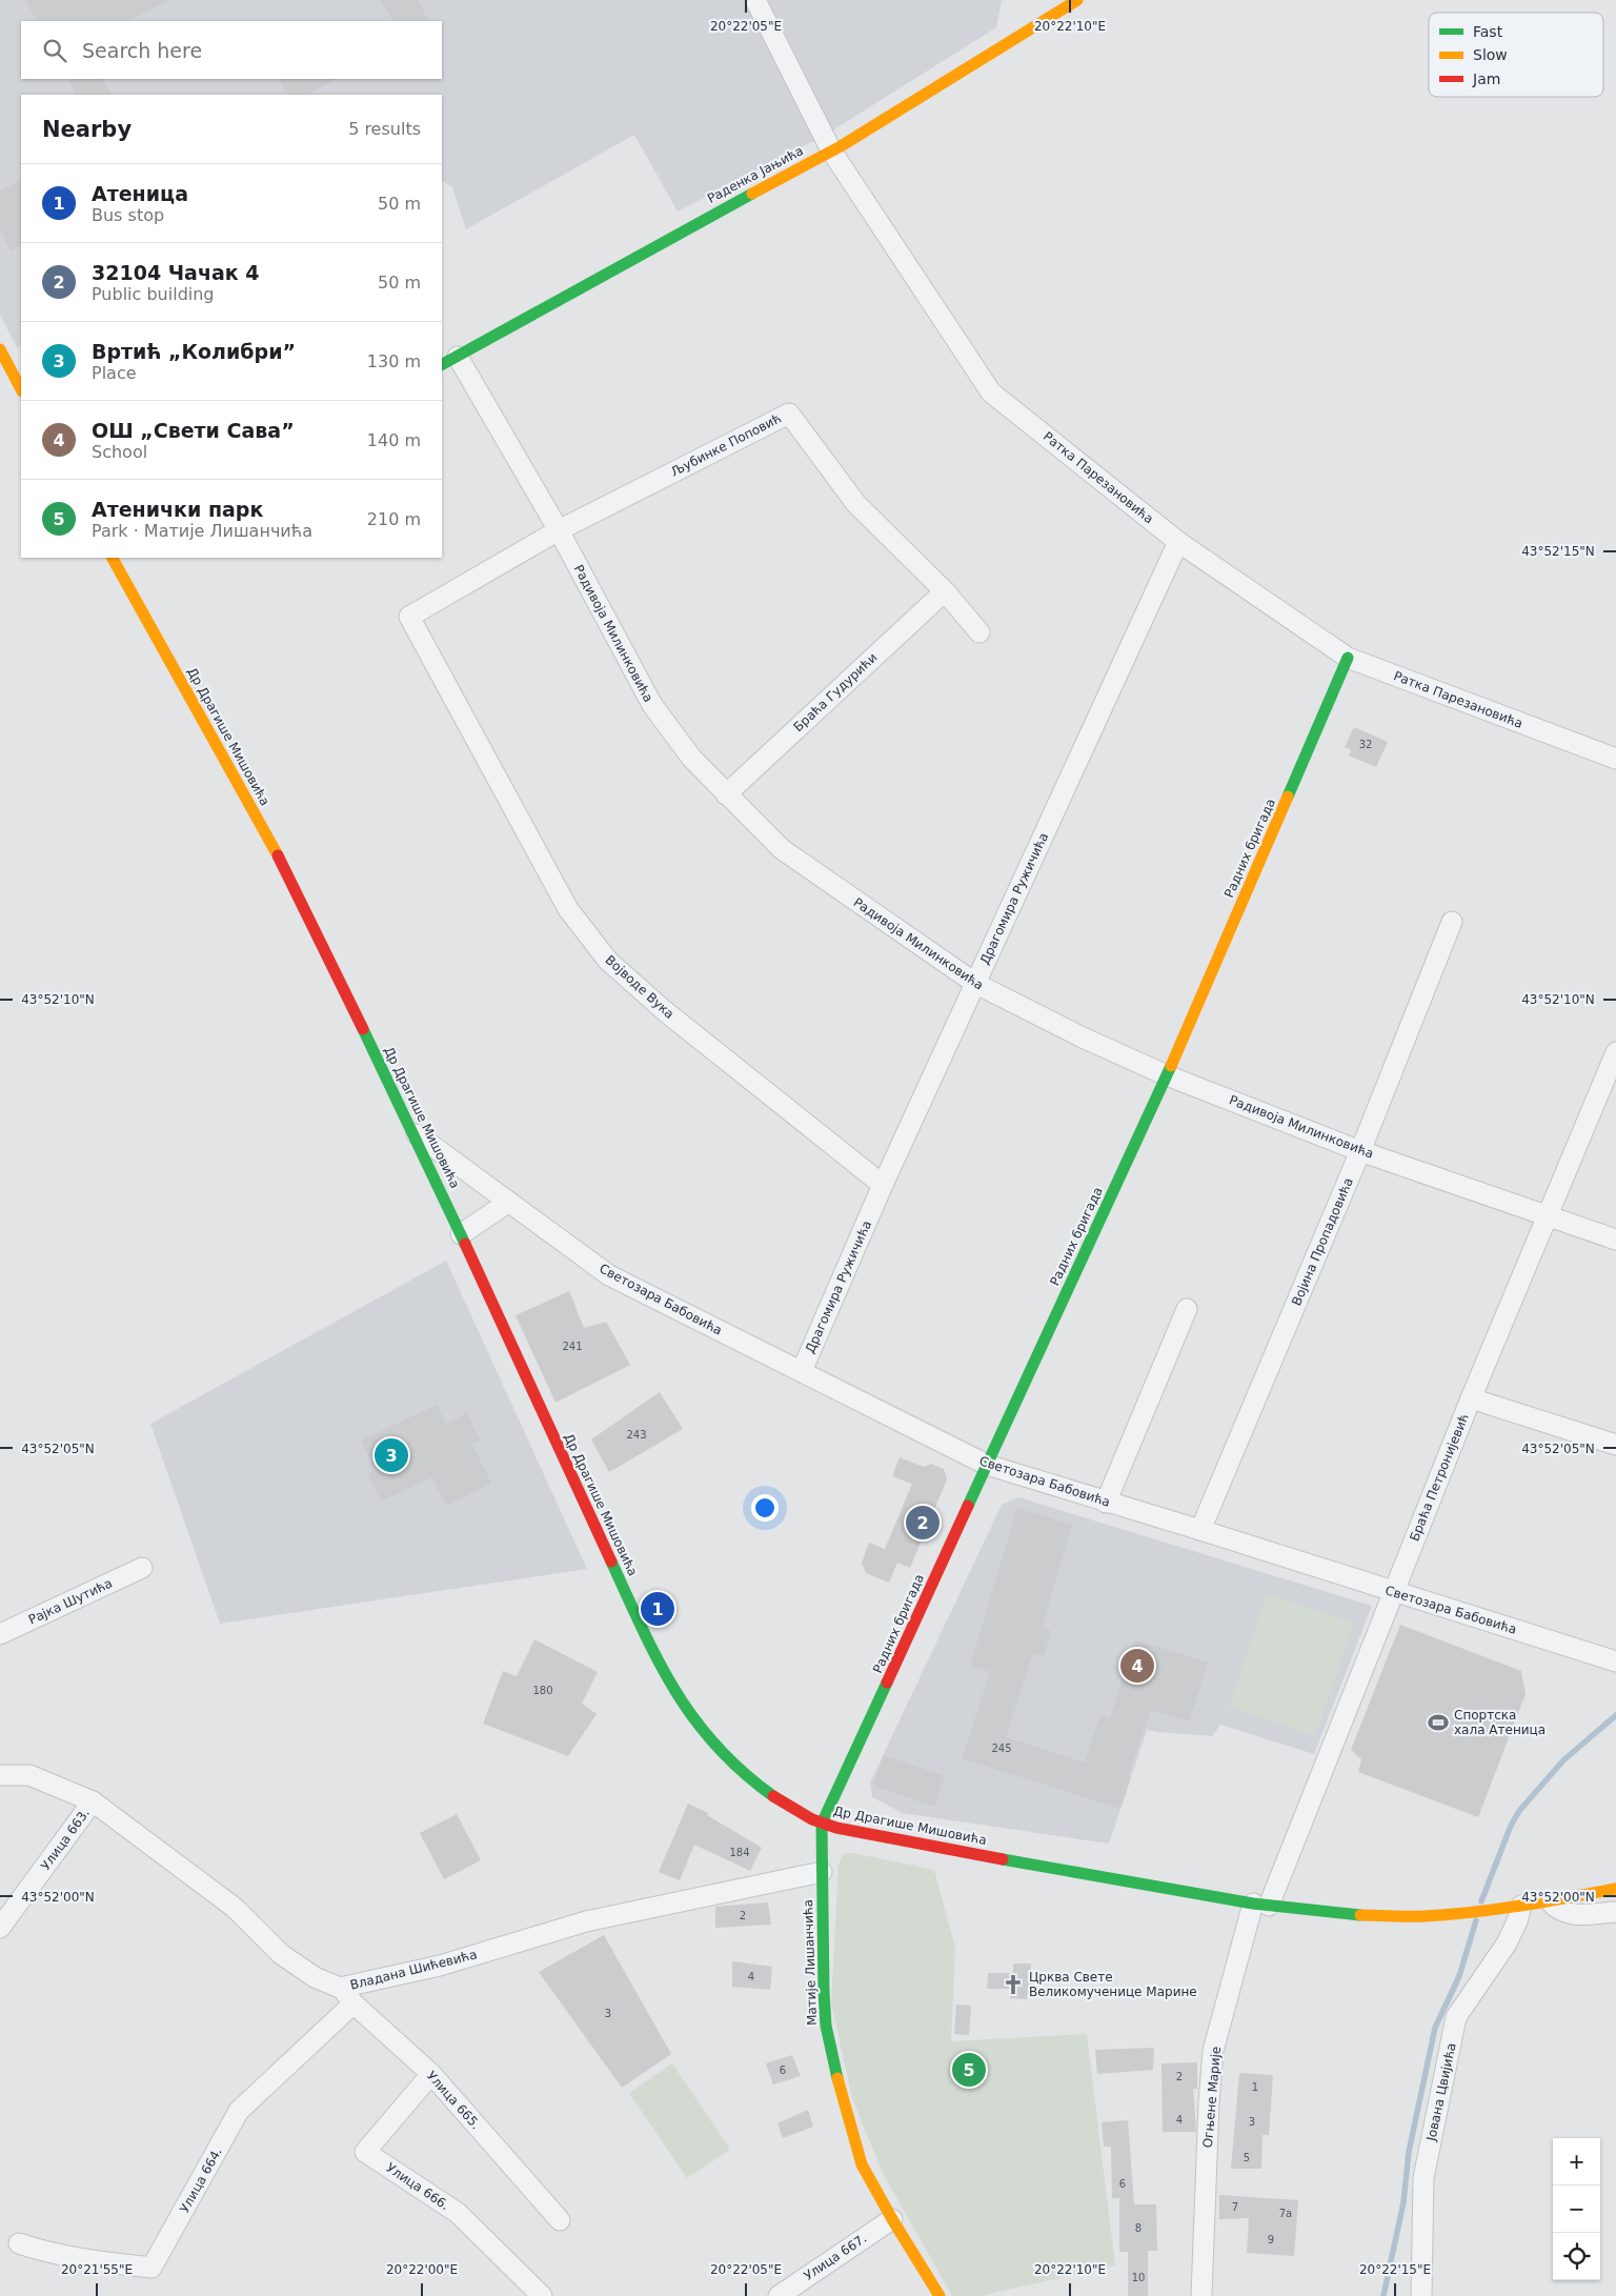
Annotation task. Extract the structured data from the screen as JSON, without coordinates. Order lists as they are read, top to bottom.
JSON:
{
  "streets": {
    "street": [
      "Раденка Јањића",
      "Љубинке Поповић",
      "Ратка Парезановића",
      "Радивоја Милинковића",
      "Браћа Гудурићи",
      "Др Драгише Мишовића",
      "Радних бригада",
      "Драгомира Ружичића",
      "Војводе Вука",
      "Војина Пропадовића",
      "Светозара Бабовића",
      "Браћа Петронијевић",
      "Рајка Шутића",
      "Улица 663.",
      "Матије Лишанчића",
      "Владана Шићевића",
      "Јована Цвијића",
      "Огњене Марије",
      "Улица 665.",
      "Улица 664.",
      "Улица 666.",
      "Улица 667."
    ]
  },
  "crossings": [
    ["Раденка Јањића", "Ратка Парезановића"],
    ["Раденка Јањића", "Радивоја Милинковића"],
    ["Љубинке Поповић", "Радивоја Милинковића"],
    ["Љубинке Поповић", "Браћа Гудурићи"],
    ["Љубинке Поповић", "Војводе Вука"],
    ["Ратка Парезановића", "Радних бригада"],
    ["Ратка Парезановића", "Драгомира Ружичића"],
    ["Радивоја Милинковића", "Браћа Гудурићи"],
    ["Радивоја Милинковића", "Радних бригада"],
    ["Радивоја Милинковића", "Драгомира Ружичића"],
    ["Радивоја Милинковића", "Војина Пропадовића"],
    ["Радивоја Милинковића", "Браћа Петронијевић"],
    ["Др Драгише Мишовића", "Радних бригада"],
    ["Др Драгише Мишовића", "Светозара Бабовића"],
    ["Др Драгише Мишовића", "Браћа Петронијевић"],
    ["Др Драгише Мишовића", "Матије Лишанчића"],
    ["Др Драгише Мишовића", "Јована Цвијића"],
    ["Др Драгише Мишовића", "Огњене Марије"],
    ["Радних бригада", "Светозара Бабовића"],
    ["Радних бригада", "Матије Лишанчића"],
    ["Драгомира Ружичића", "Војводе Вука"],
    ["Драгомира Ружичића", "Светозара Бабовића"],
    ["Војина Пропадовића", "Светозара Бабовића"],
    ["Светозара Бабовића", "Браћа Петронијевић"],
    ["Браћа Петронијевић", "Огњене Марије"],
    ["Улица 663.", "Владана Шићевића"],
    ["Матије Лишанчића", "Владана Шићевића"],
    ["Матије Лишанчића", "Улица 667."],
    ["Владана Шићевића", "Улица 665."],
    ["Улица 665.", "Улица 664."],
    ["Улица 665.", "Улица 666."]
  ],
  "places": {
    "sports": ["Спортска хала Атеница"],
    "church": ["Црква Свете Великомученице Марине"]
  },
  "house_numbers": [
    "32",
    "241",
    "243",
    "180",
    "245",
    "184",
    "2",
    "4",
    "3",
    "6",
    "2",
    "1",
    "4",
    "3",
    "5",
    "6",
    "7",
    "7a",
    "8",
    "9",
    "10"
  ],
  "legend": ["Fast", "Slow", "Jam"],
  "page": {
    "search": "Search here",
    "heading": ["Nearby", "5 results"],
    "list": [
      {
        "mark": "1",
        "name": "Атеница",
        "note": "Bus stop",
        "value": "50 m"
      },
      {
        "mark": "2",
        "name": "32104 Чачак 4",
        "note": "Public building",
        "value": "50 m"
      },
      {
        "mark": "3",
        "name": "Вртић „Колибри”",
        "note": "Place",
        "value": "130 m"
      },
      {
        "mark": "4",
        "name": "ОШ „Свети Сава”",
        "note": "School",
        "value": "140 m"
      },
      {
        "mark": "5",
        "name": "Атенички парк",
        "note": "Park · Матије Лишанчића",
        "value": "210 m"
      }
    ],
    "pins": [
      "3",
      "2",
      "1",
      "4",
      "5"
    ],
    "map_buttons": ["+", "−"]
  },
  "coordinates": [
    "20°22'05\"E",
    "20°22'10\"E",
    "43°52'15\"N",
    "43°52'10\"N",
    "43°52'05\"N",
    "43°52'00\"N",
    "20°21'55\"E",
    "20°22'00\"E",
    "20°22'15\"E"
  ]
}
